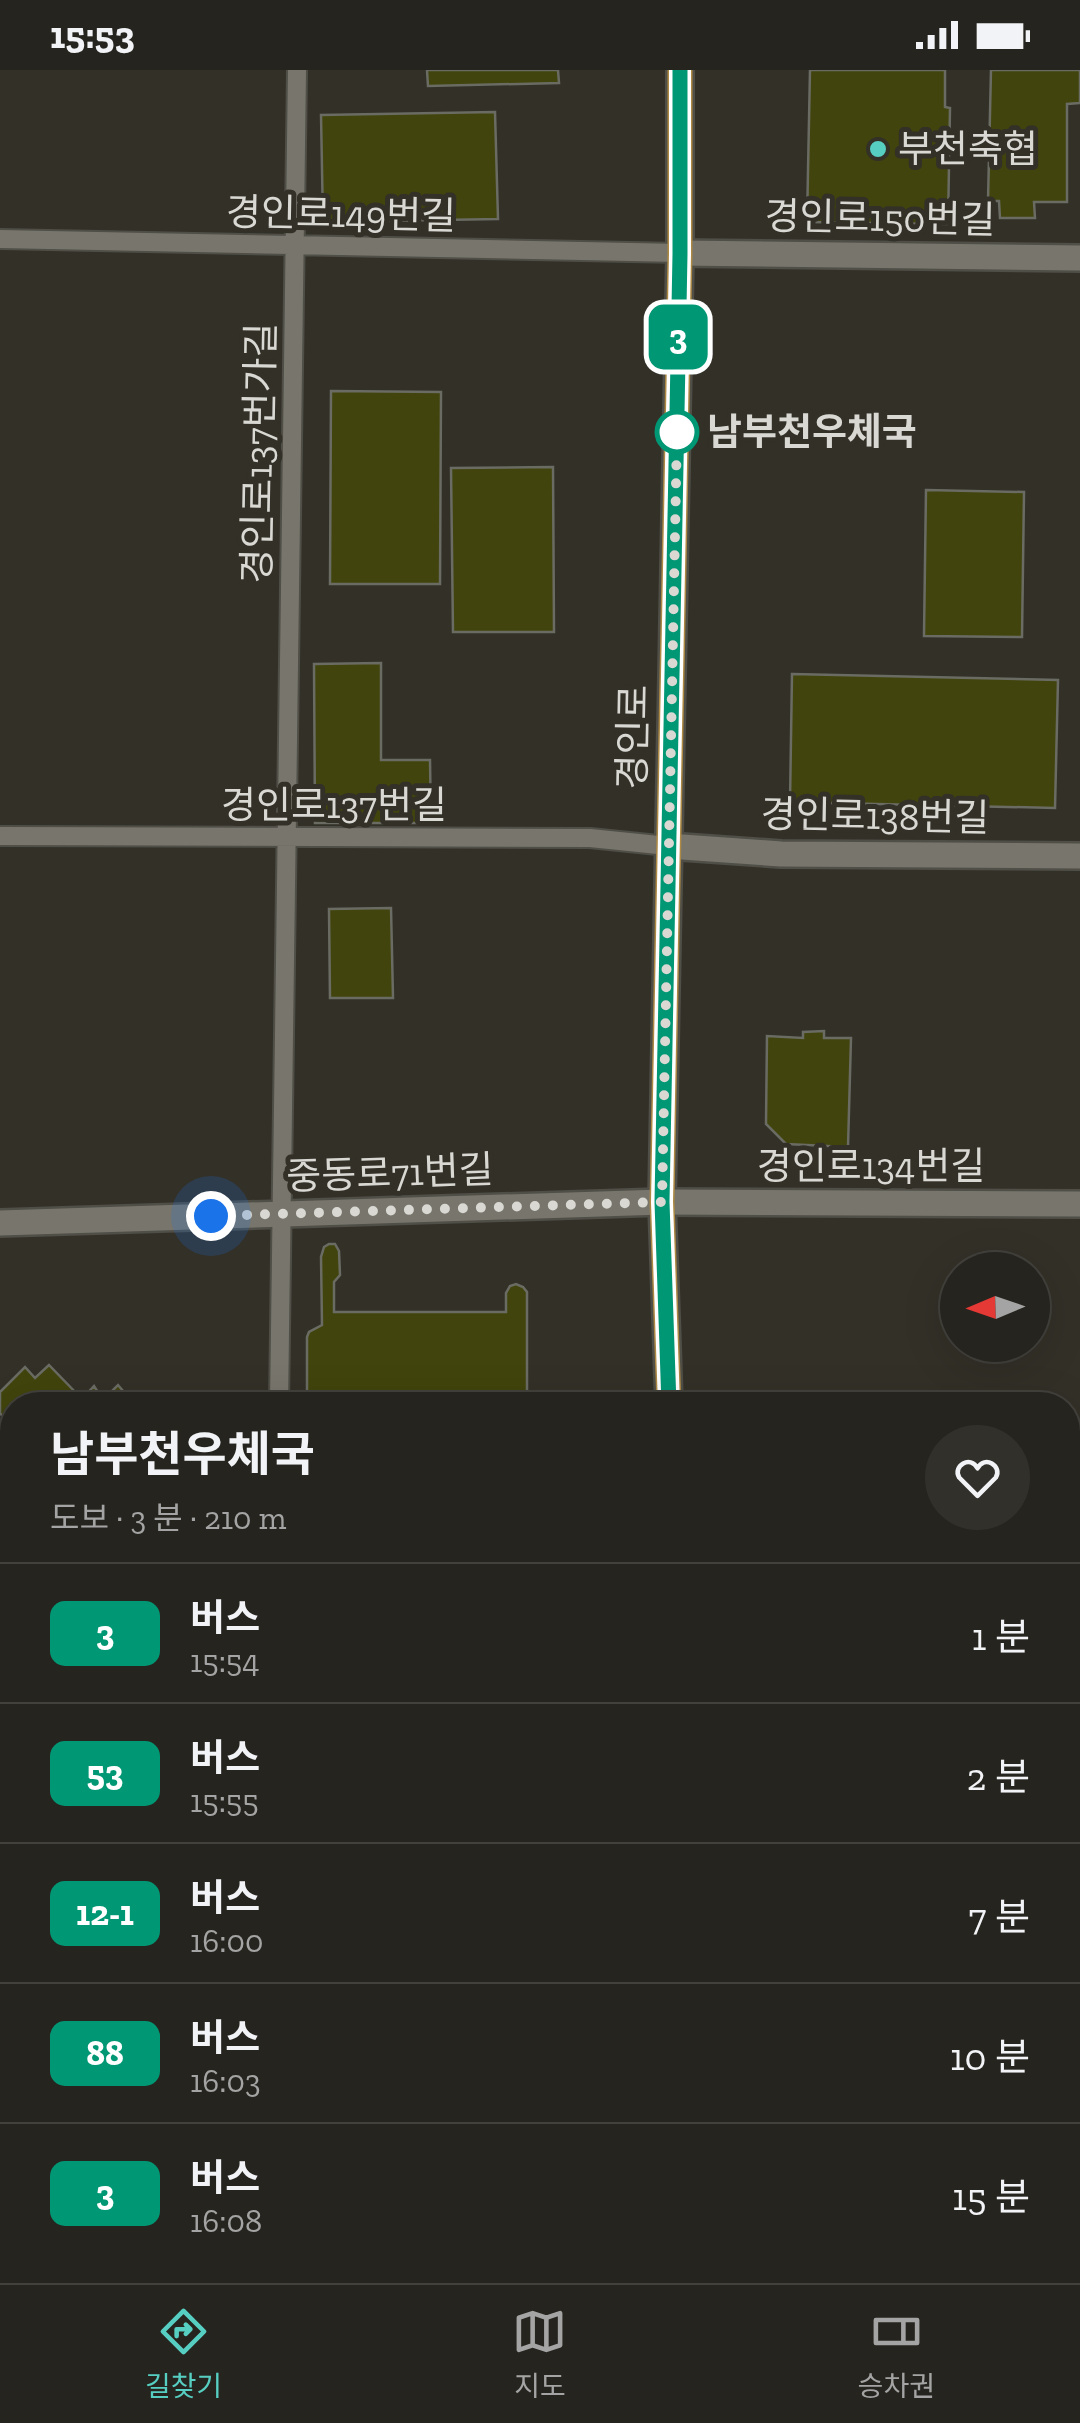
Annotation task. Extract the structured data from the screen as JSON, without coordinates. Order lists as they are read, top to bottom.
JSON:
{
  "streets": {
    "main road": ["경인로"],
    "street": [
      "경인로150번길",
      "경인로138번길",
      "경인로134번길",
      "중동로71번길"
    ],
    "lane": ["경인로149번길", "경인로137번가길", "경인로137번길"]
  },
  "crossings": [
    ["경인로149번길", "경인로150번길"],
    ["경인로149번길", "경인로137번가길"],
    ["경인로149번길", "경인로"],
    ["경인로150번길", "경인로"],
    ["경인로137번가길", "경인로137번길"],
    ["경인로137번가길", "중동로71번길"],
    ["경인로", "경인로137번길"],
    ["경인로", "경인로138번길"],
    ["경인로", "경인로134번길"],
    ["경인로", "중동로71번길"],
    ["경인로137번길", "경인로138번길"],
    ["경인로134번길", "중동로71번길"]
  ],
  "places": ["부천축협", "남부천우체국"],
  "lines": ["bus line 3"],
  "north": "left",
  "page": {
    "status": "15:53",
    "on_map": "3",
    "heading": ["남부천우체국", "도보 · 3 분 · 210 m"],
    "list": [
      {
        "mark": "3",
        "name": "버스",
        "note": "15:54",
        "value": "1 분"
      },
      {
        "mark": "53",
        "name": "버스",
        "note": "15:55",
        "value": "2 분"
      },
      {
        "mark": "12-1",
        "name": "버스",
        "note": "16:00",
        "value": "7 분"
      },
      {
        "mark": "88",
        "name": "버스",
        "note": "16:03",
        "value": "10 분"
      },
      {
        "mark": "3",
        "name": "버스",
        "note": "16:08",
        "value": "15 분"
      }
    ],
    "tabs": ["길찾기", "지도", "승차권"]
  }
}
